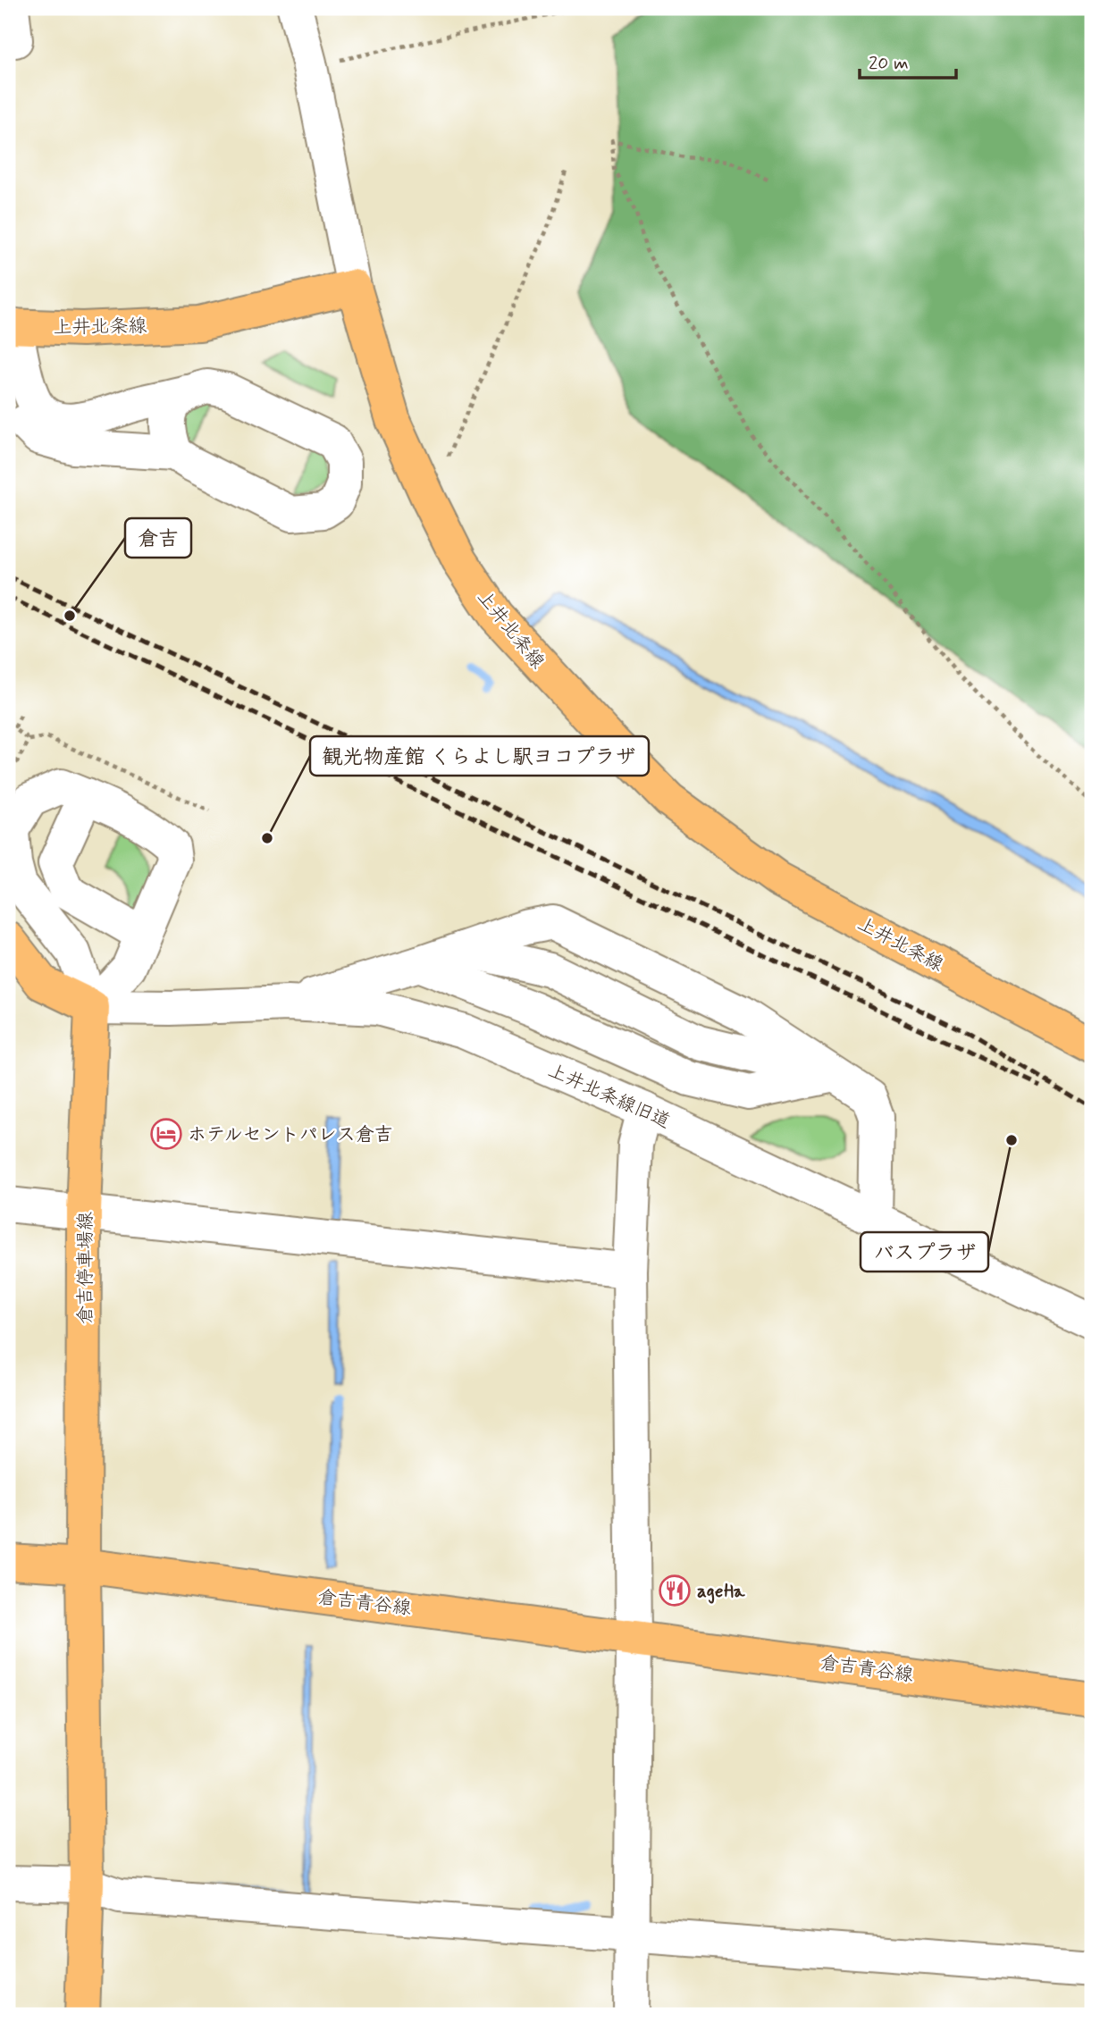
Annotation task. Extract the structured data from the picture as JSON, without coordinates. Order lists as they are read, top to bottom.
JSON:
{
  "streets": {
    "main road": ["上井北条線", "倉吉停車場線", "倉吉青谷線"],
    "street": ["上井北条線旧道"]
  },
  "crossings": [
    ["上井北条線旧道", "倉吉停車場線"],
    ["倉吉停車場線", "倉吉青谷線"]
  ],
  "places": {
    "other": ["倉吉", "観光物産館 くらよし駅ヨコプラザ", "バスプラザ"],
    "hotel": ["ホテルセントパレス倉吉"],
    "restaurant": ["ageHa"]
  },
  "scale_bar": "20 m"
}
